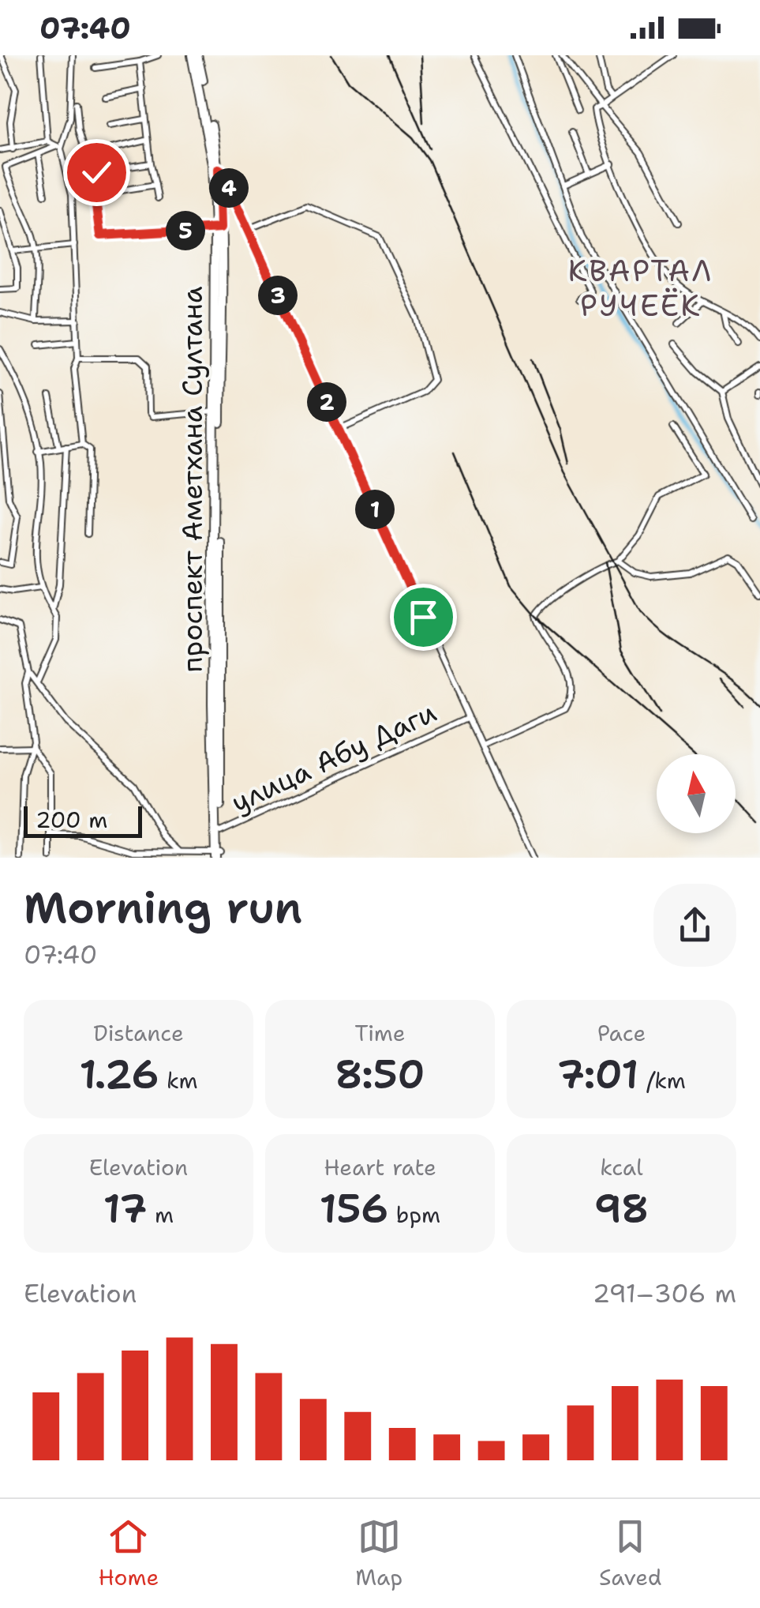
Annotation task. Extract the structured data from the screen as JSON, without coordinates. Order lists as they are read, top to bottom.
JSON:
{
  "streets": {
    "street": ["улица Абу Даги"]
  },
  "districts": ["КВАРТАЛ РУЧЕЁК"],
  "scale_bar": "200 m",
  "north": "top",
  "page": {
    "status": "07:40",
    "pins": [
      "4",
      "5",
      "3",
      "2",
      "1"
    ],
    "scale": "200 m",
    "heading": ["Morning run", "07:40"],
    "stats": [
      ["Distance", "1.26 km"],
      ["Time", "8:50"],
      ["Pace", "7:01 /km"],
      ["Elevation", "17 m"],
      ["Heart rate", "156 bpm"],
      ["kcal", "98"]
    ],
    "chart": ["Elevation", "291–306 m"],
    "tabs": ["Home", "Map", "Saved"]
  }
}
